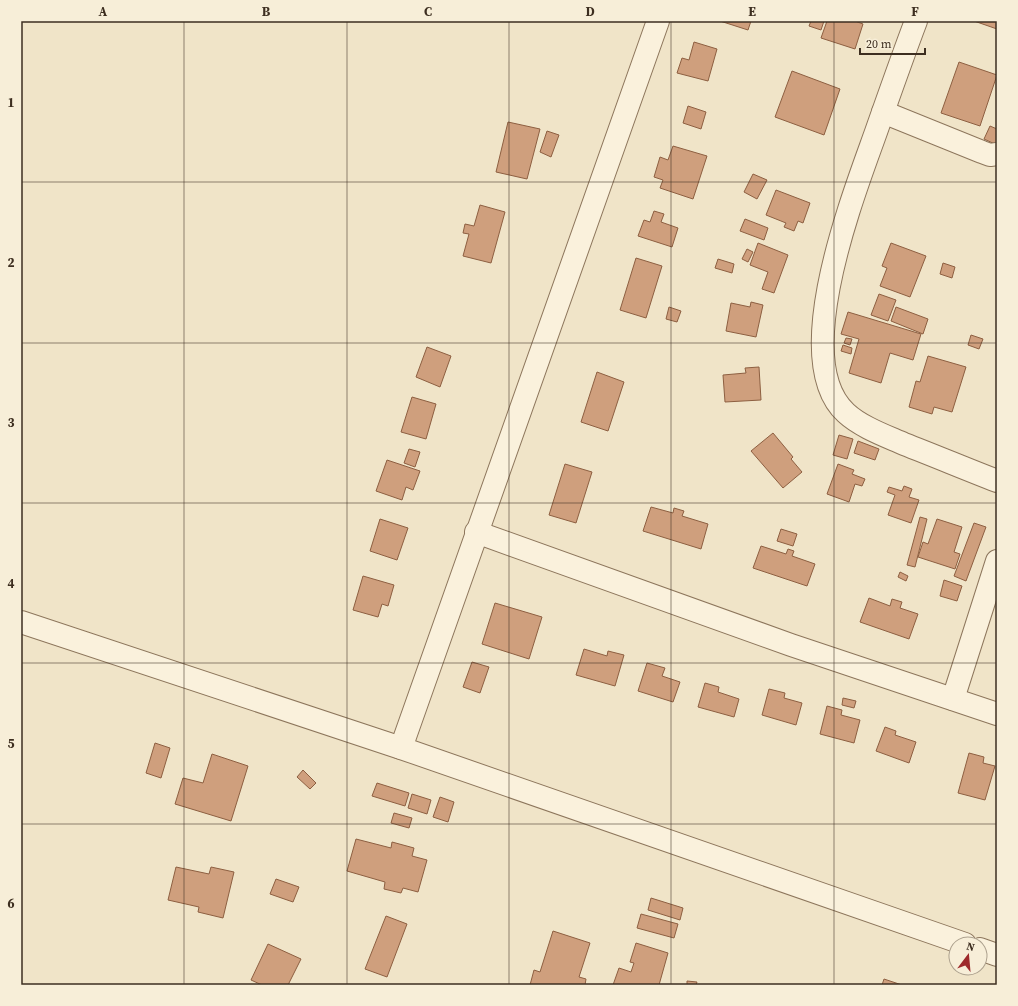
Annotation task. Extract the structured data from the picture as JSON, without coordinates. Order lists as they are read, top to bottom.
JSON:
{
  "scale_bar": "20 m",
  "north": "top",
  "grid": {
    "columns": [
      "A",
      "B",
      "C",
      "D",
      "E",
      "F"
    ],
    "rows": [
      "1",
      "2",
      "3",
      "4",
      "5",
      "6"
    ]
  }
}
